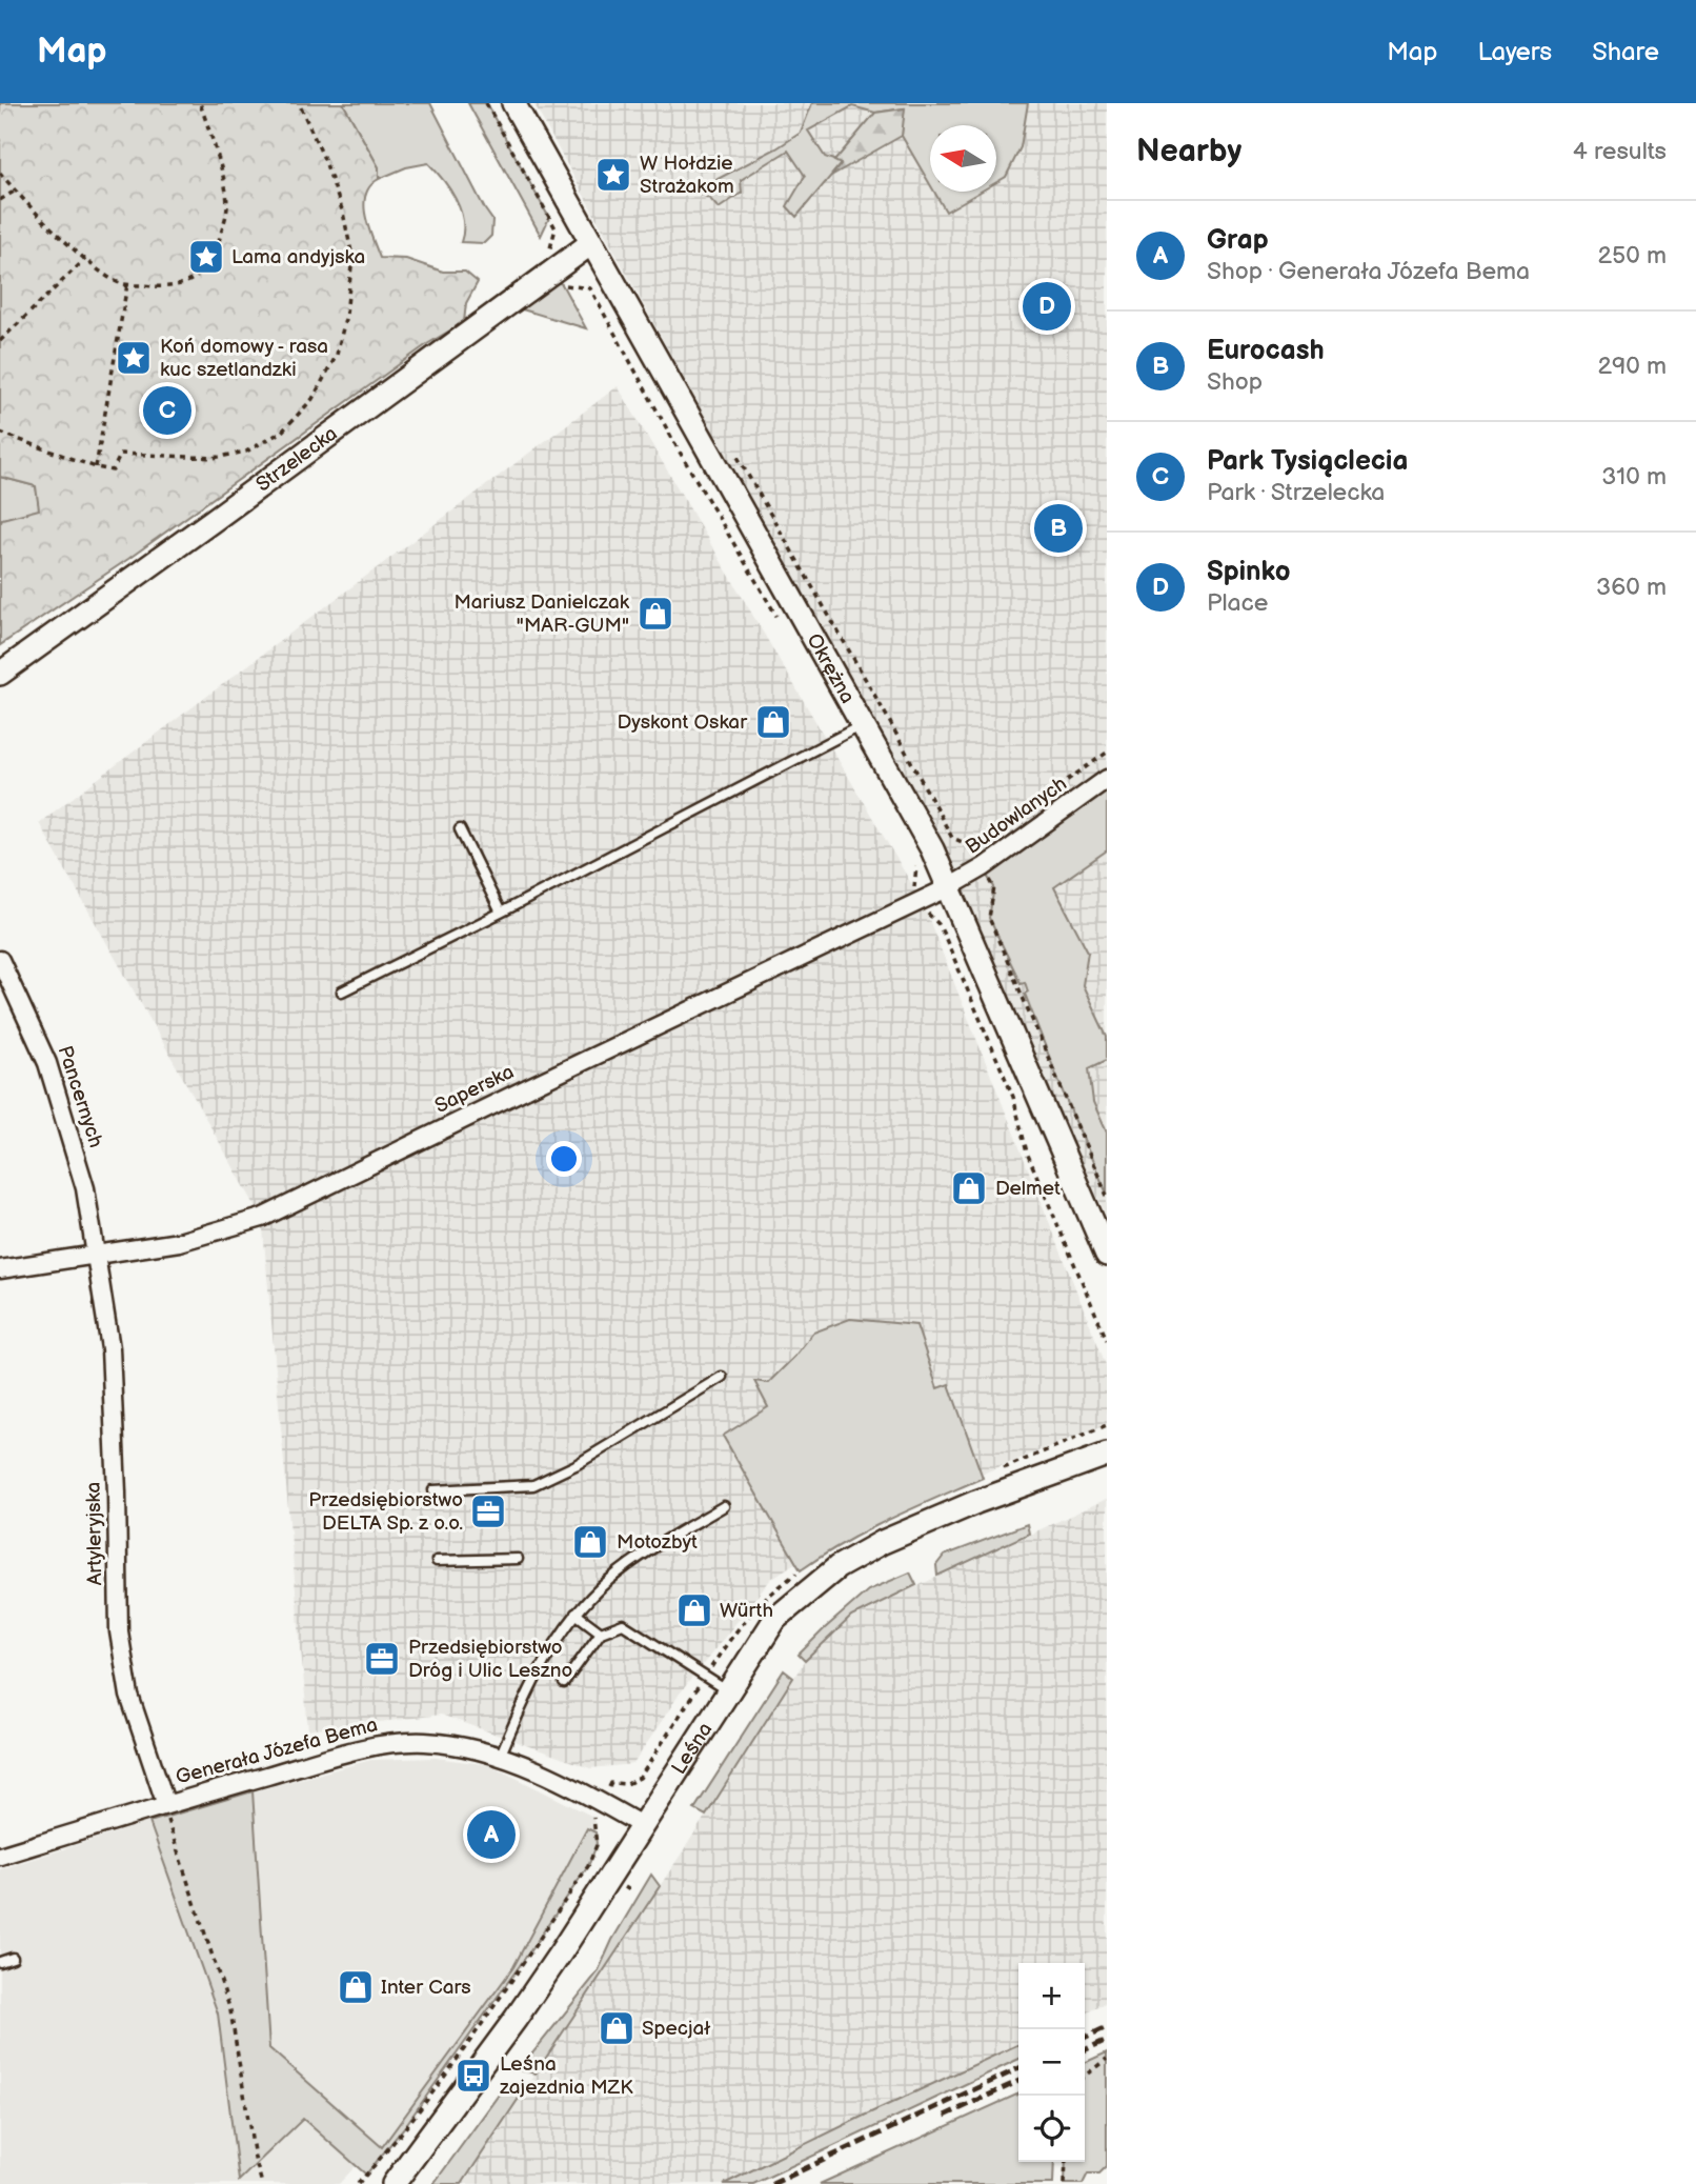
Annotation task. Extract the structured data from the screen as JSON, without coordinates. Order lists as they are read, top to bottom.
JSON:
{
  "streets": {
    "street": [
      "Strzelecka",
      "Okrężna",
      "Budowlanych",
      "Saperska",
      "Pancernych",
      "Artyleryjska",
      "Leśna",
      "Generała Józefa Bema"
    ]
  },
  "crossings": [
    ["Strzelecka", "Okrężna"],
    ["Okrężna", "Budowlanych"],
    ["Okrężna", "Saperska"],
    ["Budowlanych", "Saperska"],
    ["Saperska", "Pancernych"],
    ["Saperska", "Artyleryjska"],
    ["Pancernych", "Artyleryjska"],
    ["Artyleryjska", "Generała Józefa Bema"],
    ["Leśna", "Generała Józefa Bema"]
  ],
  "places": {
    "place": ["W Hołdzie Strażakom", "Lama andyjska", "Koń domowy - rasa kuc szetlandzki"],
    "shop": [
      "Mariusz Danielczak \"MAR-GUM\"",
      "Dyskont Oskar",
      "Delmet",
      "Motozbyt",
      "Würth",
      "Inter Cars",
      "Specjał"
    ],
    "office": ["Przedsiębiorstwo DELTA Sp. z o.o.", "Przedsiębiorstwo Dróg i Ulic Leszno"],
    "bus stop": ["Leśna zajezdnia MZK"]
  },
  "north": "left",
  "page": {
    "header": "Map",
    "nav": ["Map", "Layers", "Share"],
    "heading": ["Nearby", "4 results"],
    "list": [
      {
        "mark": "A",
        "name": "Grap",
        "note": "Shop · Generała Józefa Bema",
        "value": "250 m"
      },
      {
        "mark": "B",
        "name": "Eurocash",
        "note": "Shop",
        "value": "290 m"
      },
      {
        "mark": "C",
        "name": "Park Tysiąclecia",
        "note": "Park · Strzelecka",
        "value": "310 m"
      },
      {
        "mark": "D",
        "name": "Spinko",
        "note": "Place",
        "value": "360 m"
      }
    ],
    "pins": [
      "D",
      "C",
      "B",
      "A"
    ],
    "map_buttons": ["+", "−"]
  }
}
